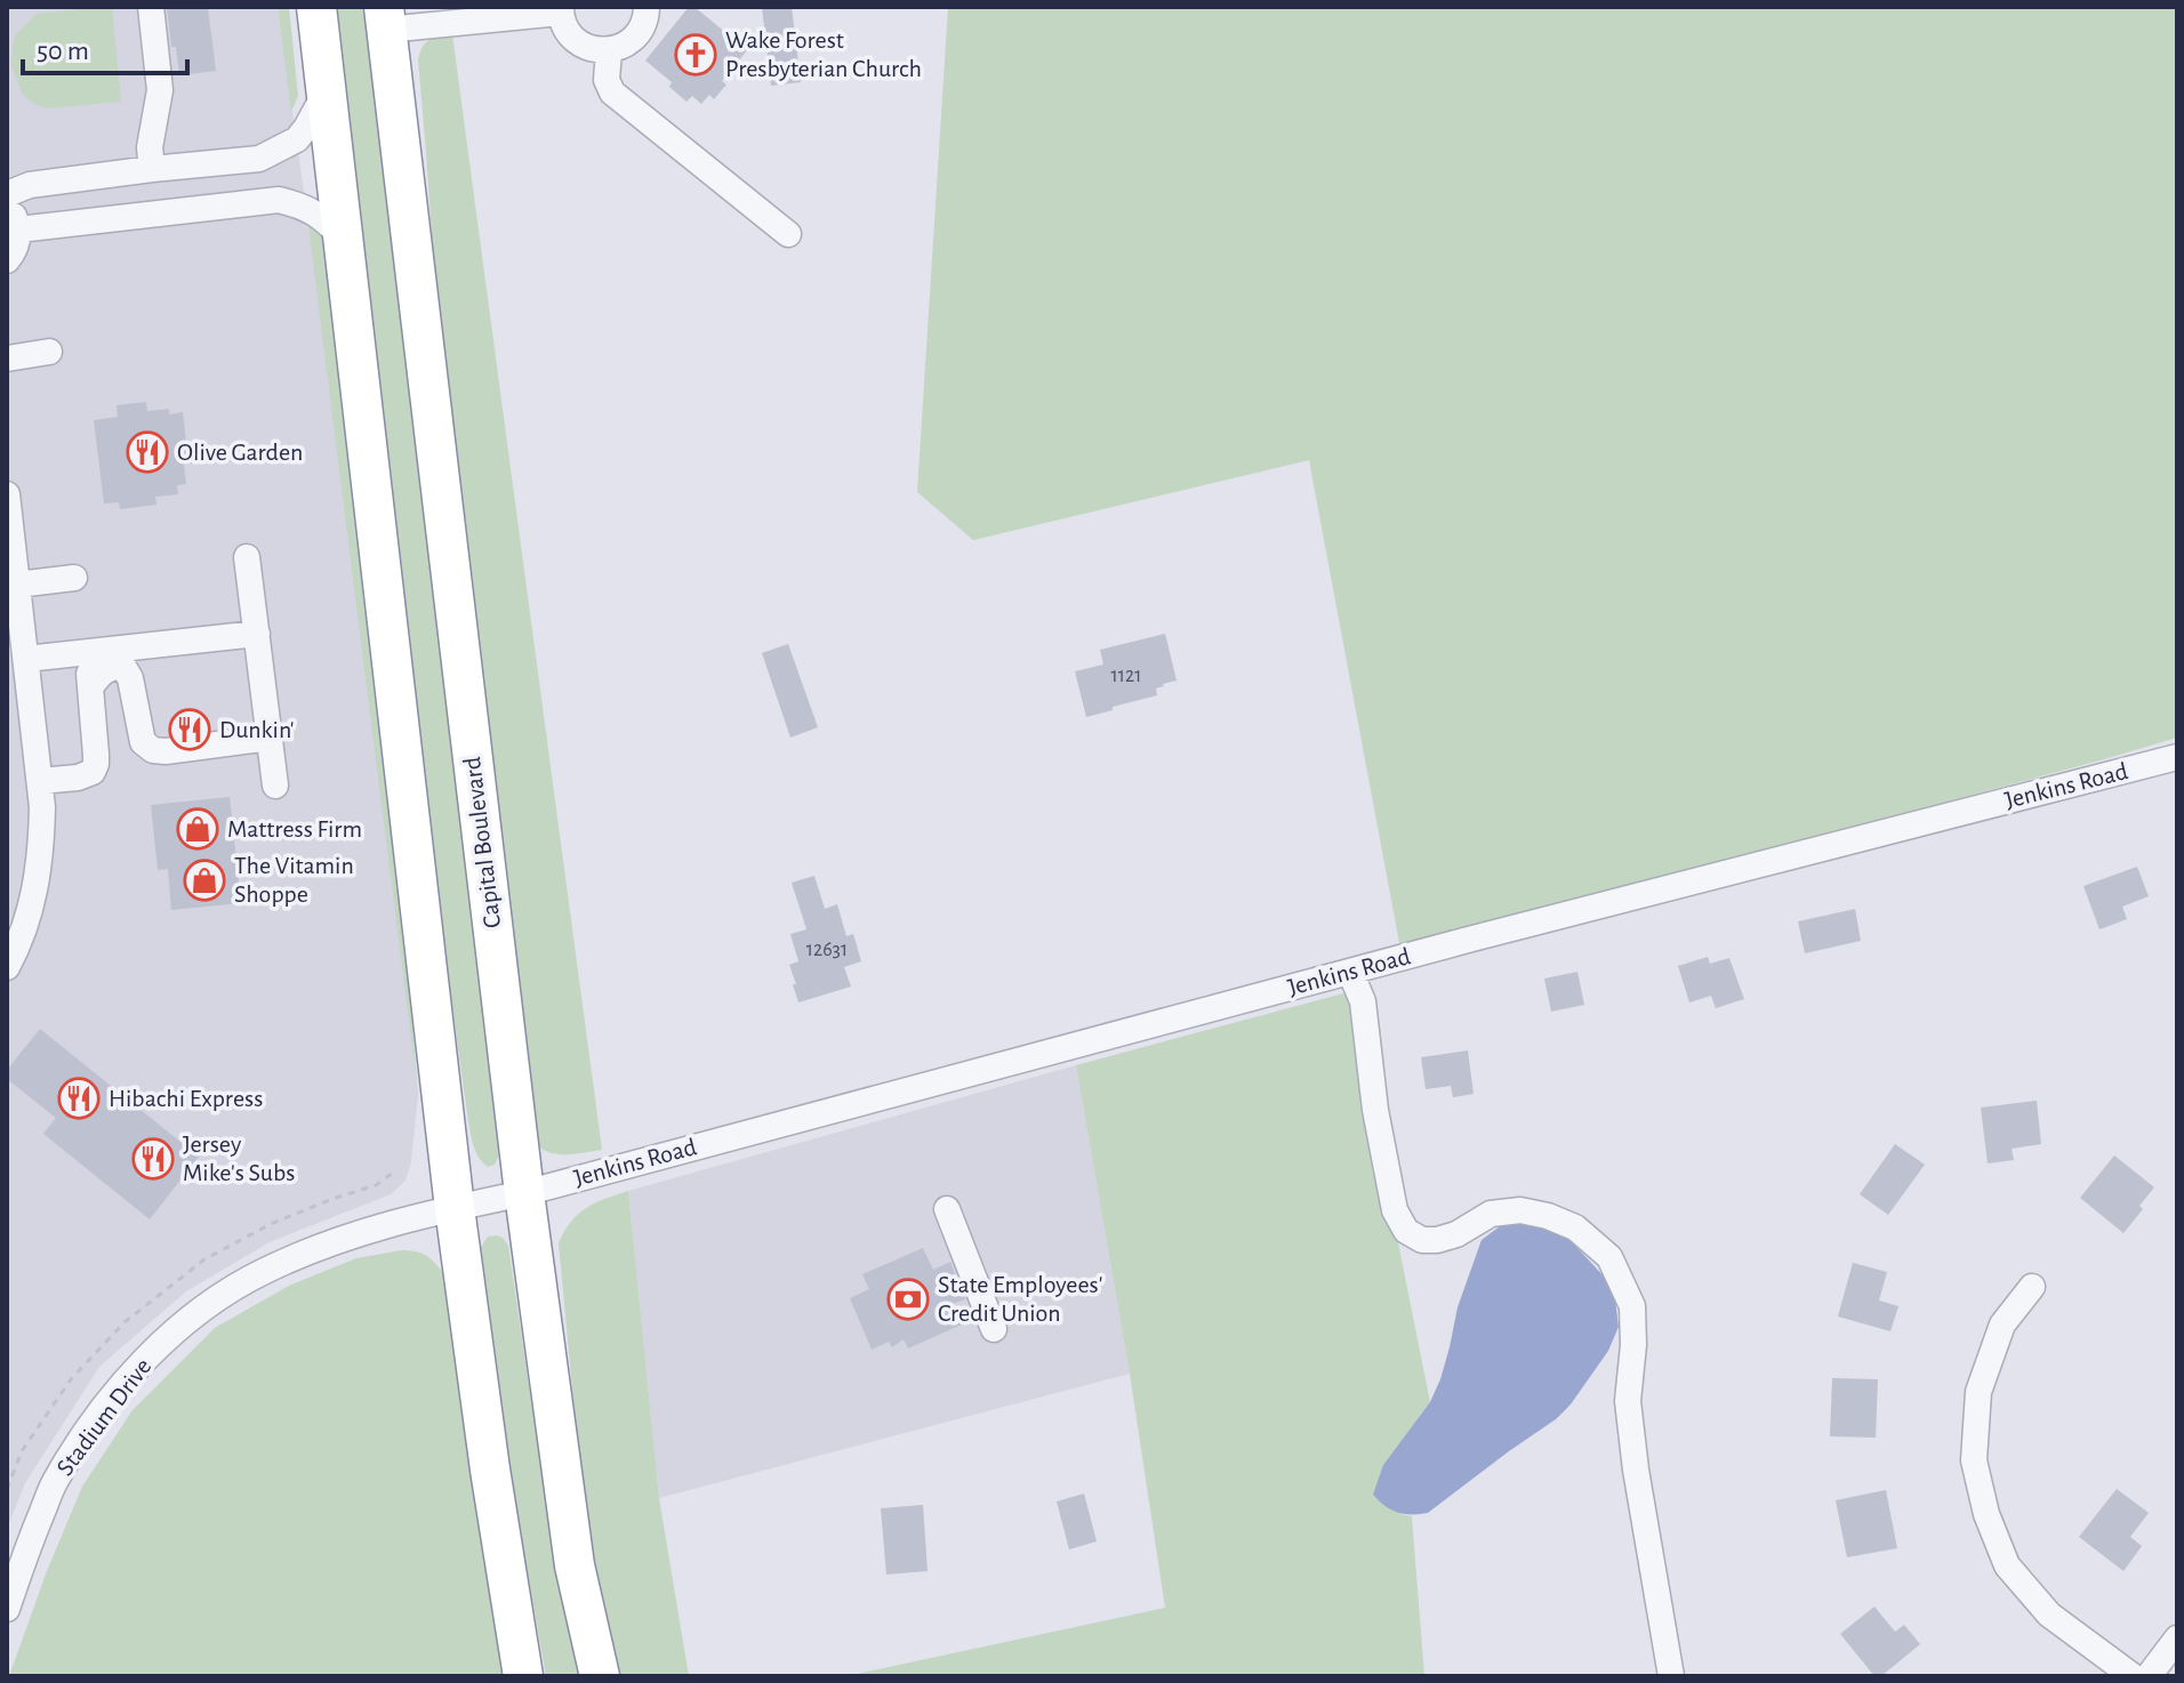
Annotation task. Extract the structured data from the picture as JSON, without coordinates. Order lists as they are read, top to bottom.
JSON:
{
  "streets": {
    "highway": ["Capital Boulevard"],
    "street": ["Jenkins Road", "Stadium Drive"]
  },
  "crossings": [
    ["Jenkins Road", "Capital Boulevard"],
    ["Jenkins Road", "Stadium Drive"],
    ["Capital Boulevard", "Stadium Drive"]
  ],
  "places": {
    "church": ["Wake Forest Presbyterian Church"],
    "restaurant": [
      "Olive Garden",
      "Dunkin'",
      "Hibachi Express",
      "Jersey Mike's Subs"
    ],
    "shop": ["Mattress Firm", "The Vitamin Shoppe"],
    "bank": ["State Employees' Credit Union"]
  },
  "house_numbers": ["1121", "12631"],
  "scale_bar": "50 m"
}
